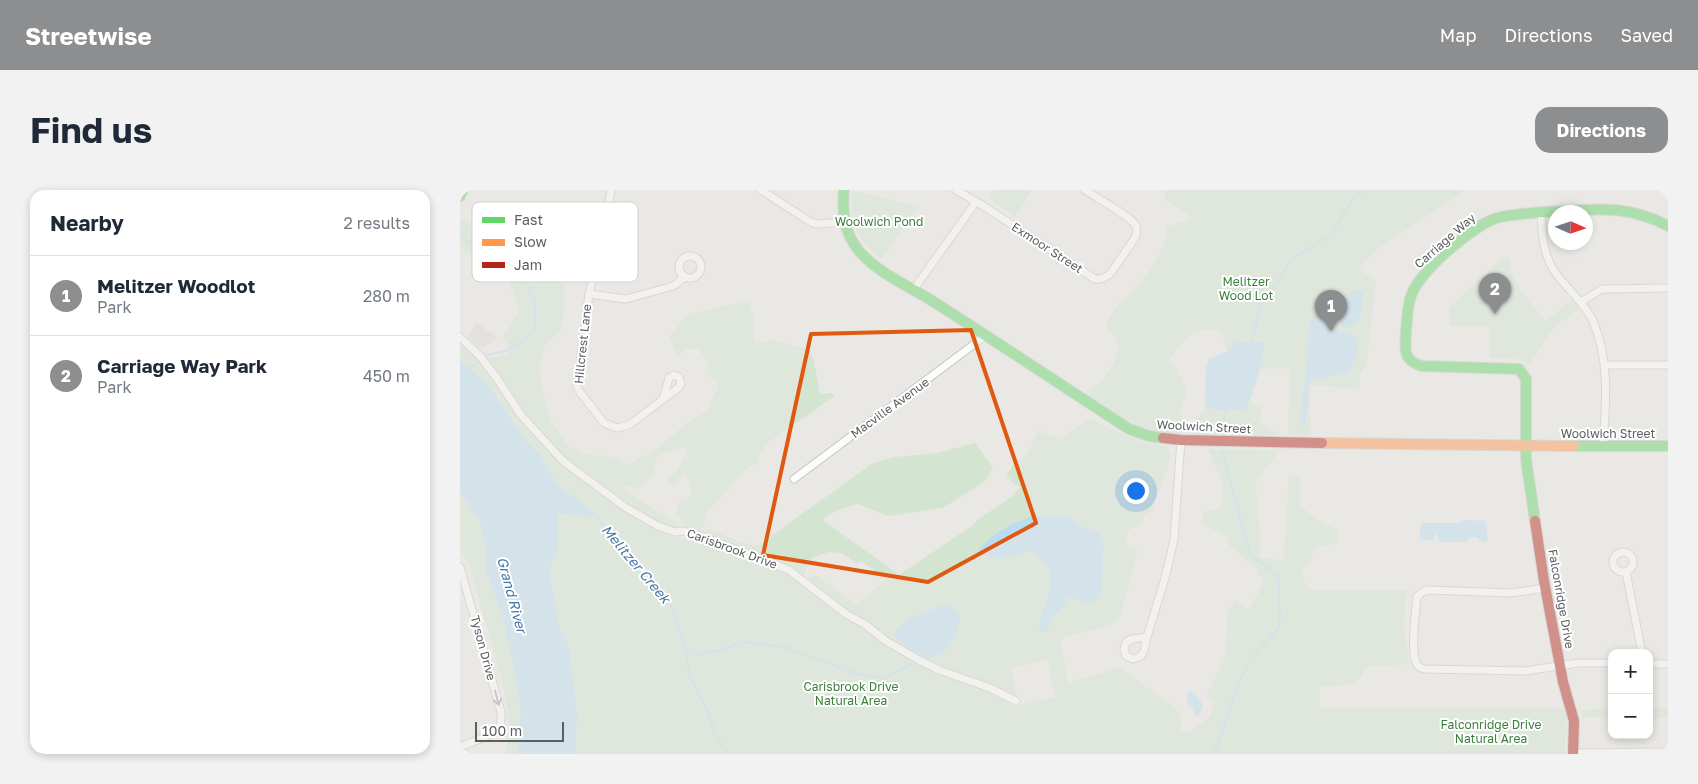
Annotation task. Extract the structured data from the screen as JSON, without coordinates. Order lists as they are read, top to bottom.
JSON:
{
  "streets": {
    "street": [
      "Carriage Way",
      "Exmoor Street",
      "Hillcrest Lane",
      "Macville Avenue",
      "Woolwich Street",
      "Carisbrook Drive",
      "Falconridge Drive",
      "Tyson Drive"
    ]
  },
  "crossings": [
    ["Carriage Way", "Woolwich Street"],
    ["Carriage Way", "Falconridge Drive"],
    ["Macville Avenue", "Woolwich Street"],
    ["Woolwich Street", "Falconridge Drive"]
  ],
  "one_way": ["Tyson Drive"],
  "water": ["Melitzer Creek", "Grand River"],
  "parks": [
    "Woolwich Pond",
    "Melitzer Wood Lot",
    "Carisbrook Drive Natural Area",
    "Falconridge Drive Natural Area"
  ],
  "legend": ["Fast", "Slow", "Jam"],
  "scale_bar": "100 m",
  "north": "right",
  "page": {
    "header": "Streetwise",
    "nav": ["Map", "Directions", "Saved"],
    "buttons": "Directions",
    "title": "Find us",
    "heading": ["Nearby", "2 results"],
    "list": [
      {
        "mark": "1",
        "name": "Melitzer Woodlot",
        "note": "Park",
        "value": "280 m"
      },
      {
        "mark": "2",
        "name": "Carriage Way Park",
        "note": "Park",
        "value": "450 m"
      }
    ],
    "pins": ["2", "1"],
    "map_buttons": ["+", "−"],
    "scale": "100 m"
  }
}
